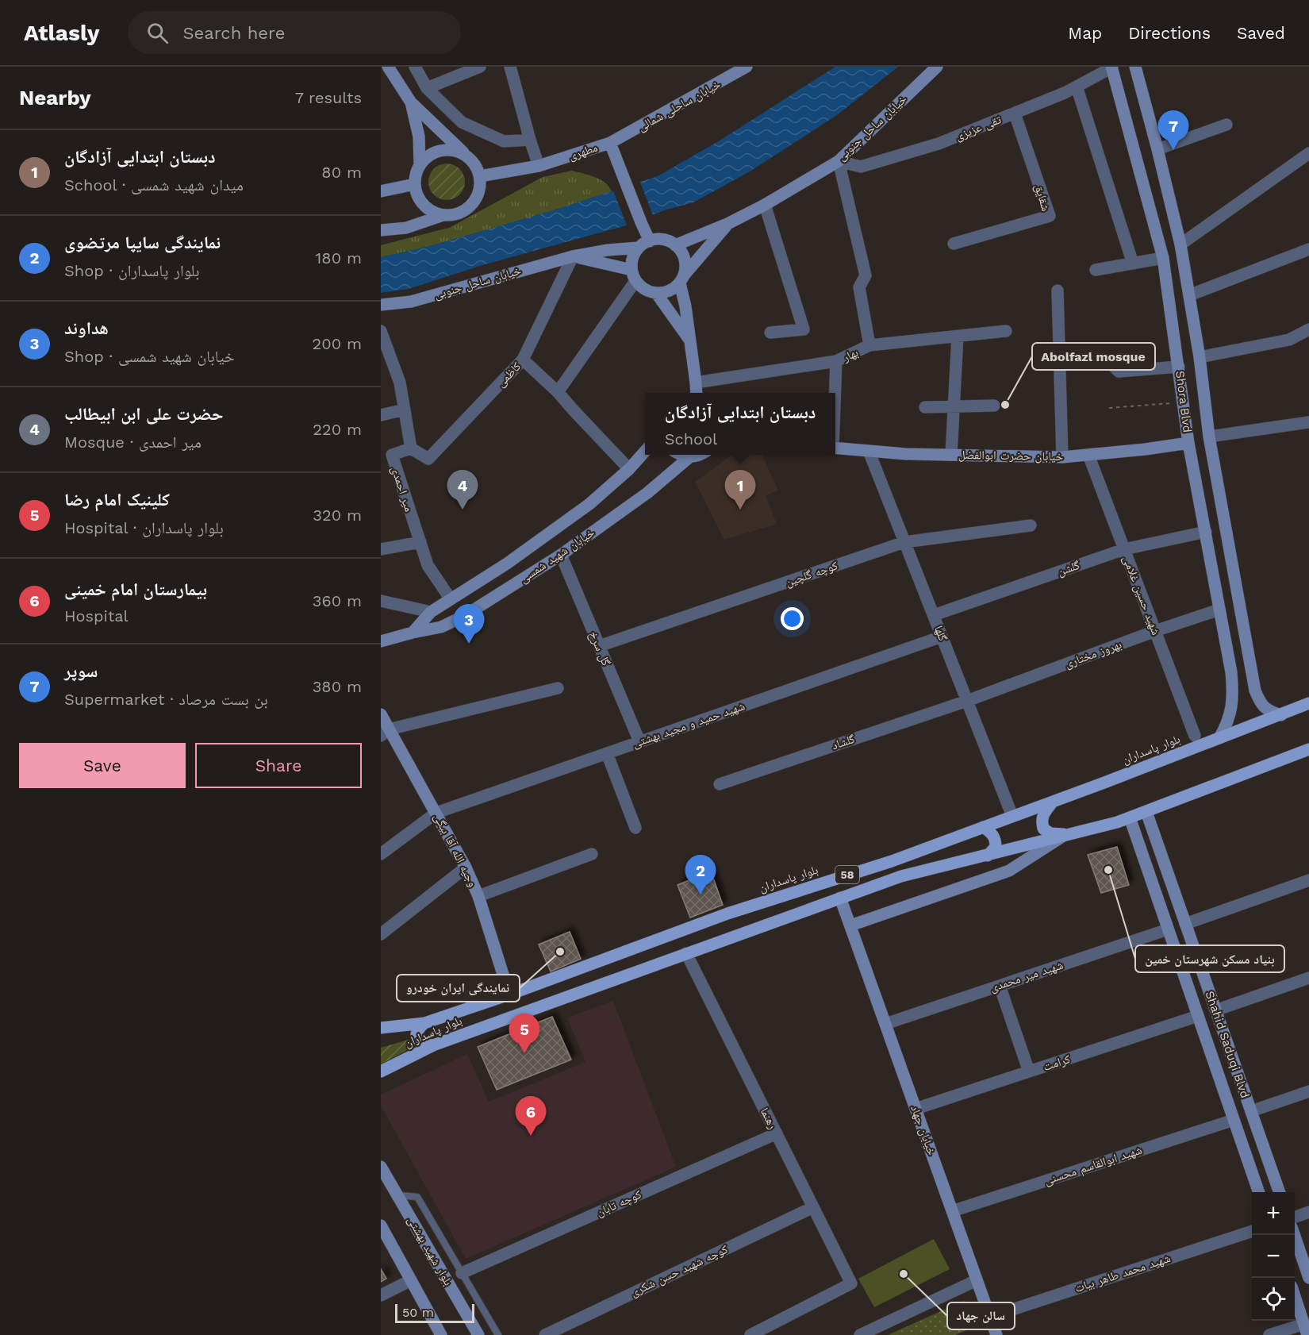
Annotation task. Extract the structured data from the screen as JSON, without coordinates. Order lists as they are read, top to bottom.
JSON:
{
  "streets": {
    "main road": [
      "خیابان ساحلی شمالی",
      "خیابان ساحل جنوبی",
      "مطهری",
      "Shora Blvd",
      "خیابان حضرت ابوالفضل",
      "خیابان شهید شمسی",
      "بلوار پاسداران",
      "وجیه الله آقا بیگی",
      "58",
      "Shahid Saduqi Blvd",
      "خیابان جهاد",
      "بلوار شهید بهشتی"
    ],
    "street": [
      "تقی عزیزی",
      "شقایق",
      "بهار",
      "کاظمی",
      "میر احمدی",
      "گلشن",
      "کوچه گلچین",
      "شهید حسین غلامی",
      "گلها",
      "گل سرخ",
      "بهروز مختاری",
      "شهید حمید و مجید بهشتی",
      "گلشاد",
      "شهید میر محمدی",
      "کرامت",
      "رهنما",
      "شهید ابوالقاسم محسنی",
      "کوچه تابان",
      "کوچه شهید حسن شکری",
      "شهید محمد طاهر بیات"
    ]
  },
  "crossings": [
    ["خیابان ساحلی شمالی", "مطهری"],
    ["خیابان ساحل جنوبی", "تقی عزیزی"],
    ["خیابان ساحل جنوبی", "مطهری"],
    ["خیابان ساحل جنوبی", "کاظمی"],
    ["تقی عزیزی", "شقایق"],
    ["تقی عزیزی", "Shora Blvd"],
    ["کاظمی", "میر احمدی"],
    ["Shora Blvd", "خیابان حضرت ابوالفضل"],
    ["Shora Blvd", "گلشن"],
    ["Shora Blvd", "بهروز مختاری"],
    ["Shora Blvd", "بلوار پاسداران"],
    ["خیابان حضرت ابوالفضل", "شهید حسین غلامی"],
    ["خیابان حضرت ابوالفضل", "گلها"],
    ["میر احمدی", "خیابان شهید شمسی"],
    ["خیابان شهید شمسی", "گل سرخ"],
    ["گلشن", "شهید حسین غلامی"],
    ["گلشن", "گلها"],
    ["کوچه گلچین", "گلها"],
    ["کوچه گلچین", "گل سرخ"],
    ["شهید حسین غلامی", "بهروز مختاری"],
    ["گلها", "بهروز مختاری"],
    ["گلها", "شهید حمید و مجید بهشتی"],
    ["گلها", "گلشاد"],
    ["گلها", "بلوار پاسداران"],
    ["گل سرخ", "شهید حمید و مجید بهشتی"],
    ["بهروز مختاری", "گلشاد"],
    ["شهید حمید و مجید بهشتی", "وجیه الله آقا بیگی"],
    ["بلوار پاسداران", "وجیه الله آقا بیگی"],
    ["بلوار پاسداران", "Shahid Saduqi Blvd"],
    ["بلوار پاسداران", "رهنما"],
    ["بلوار پاسداران", "خیابان جهاد"],
    ["شهید میر محمدی", "Shahid Saduqi Blvd"],
    ["شهید میر محمدی", "خیابان جهاد"],
    ["Shahid Saduqi Blvd", "کرامت"],
    ["Shahid Saduqi Blvd", "شهید ابوالقاسم محسنی"],
    ["کرامت", "خیابان جهاد"],
    ["رهنما", "کوچه تابان"],
    ["رهنما", "کوچه شهید حسن شکری"],
    ["خیابان جهاد", "شهید ابوالقاسم محسنی"],
    ["خیابان جهاد", "شهید محمد طاهر بیات"]
  ],
  "places": [
    "Abolfazl mosque",
    "بنیاد مسکن شهرستان خمین",
    "نمایندگی ایران خودرو",
    "سالن جهاد"
  ],
  "scale_bar": "50 m",
  "page": {
    "header": "Atlasly",
    "search": "Search here",
    "nav": ["Map", "Directions", "Saved"],
    "heading": ["Nearby", "7 results"],
    "pins": [
      "7",
      "1",
      "4",
      "3",
      "2",
      "5",
      "6"
    ],
    "list": [
      {
        "mark": "1",
        "name": "دبستان ابتدایی آزادگان",
        "note": "School · میدان شهید شمسی",
        "value": "80 m"
      },
      {
        "mark": "2",
        "name": "نمایندگی سایپا مرتضوی",
        "note": "Shop · بلوار پاسداران",
        "value": "180 m"
      },
      {
        "mark": "3",
        "name": "هداوند",
        "note": "Shop · خیابان شهید شمسی",
        "value": "200 m"
      },
      {
        "mark": "4",
        "name": "حضرت علی ابن ابیطالب",
        "note": "Mosque · میر احمدی",
        "value": "220 m"
      },
      {
        "mark": "5",
        "name": "کلینیک امام رضا",
        "note": "Hospital · بلوار پاسداران",
        "value": "320 m"
      },
      {
        "mark": "6",
        "name": "بیمارستان امام خمینی",
        "note": "Hospital",
        "value": "360 m"
      },
      {
        "mark": "7",
        "name": "سوپر",
        "note": "Supermarket · بن بست مرصاد",
        "value": "380 m"
      }
    ],
    "popup": ["دبستان ابتدایی آزادگان", "School"],
    "buttons": ["Save", "Share"],
    "map_buttons": ["+", "−"],
    "scale": "50 m"
  }
}
